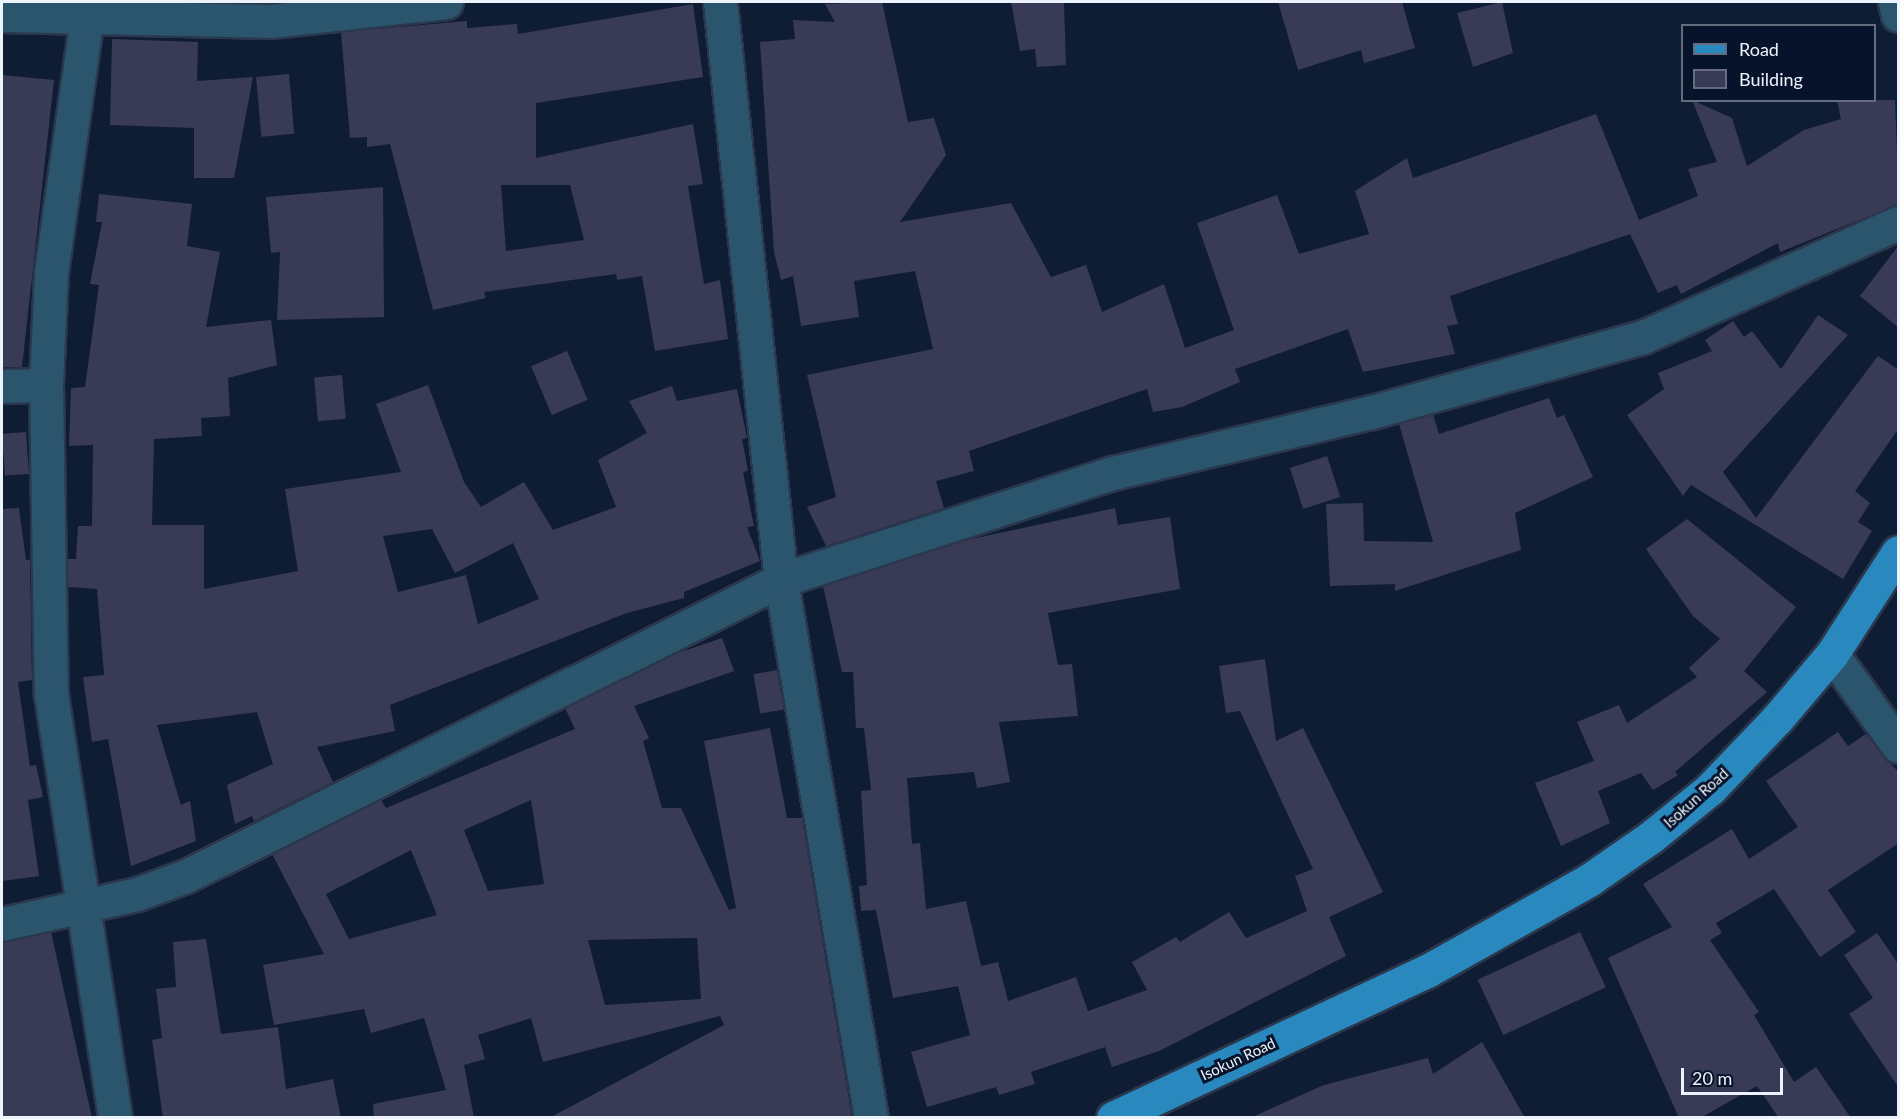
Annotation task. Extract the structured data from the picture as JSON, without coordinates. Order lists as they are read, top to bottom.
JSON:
{
  "streets": {
    "main road": ["Isokun Road"]
  },
  "legend": ["Road", "Building"],
  "scale_bar": "20 m"
}
